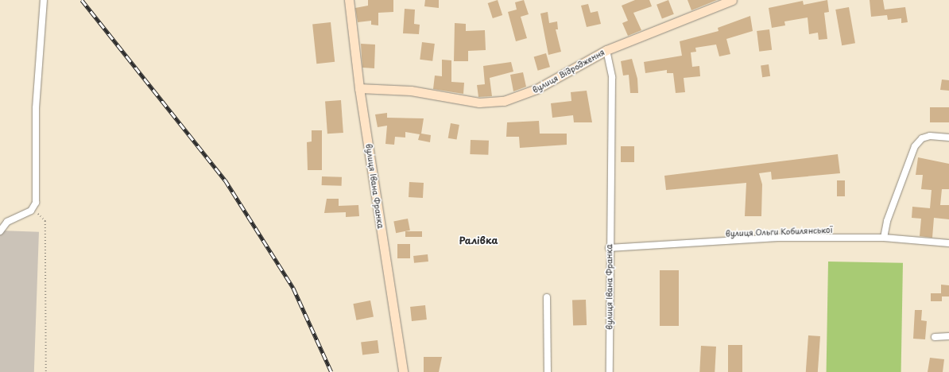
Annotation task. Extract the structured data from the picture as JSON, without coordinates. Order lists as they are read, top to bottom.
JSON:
{
  "streets": {
    "street": ["вулиця Відродження", "вулиця Івана Франка", "вулиця Ольги Кобилянської"]
  },
  "crossings": [
    ["вулиця Відродження", "вулиця Івана Франка"],
    ["вулиця Івана Франка", "вулиця Ольги Кобилянської"]
  ],
  "districts": ["Ралівка"]
}
